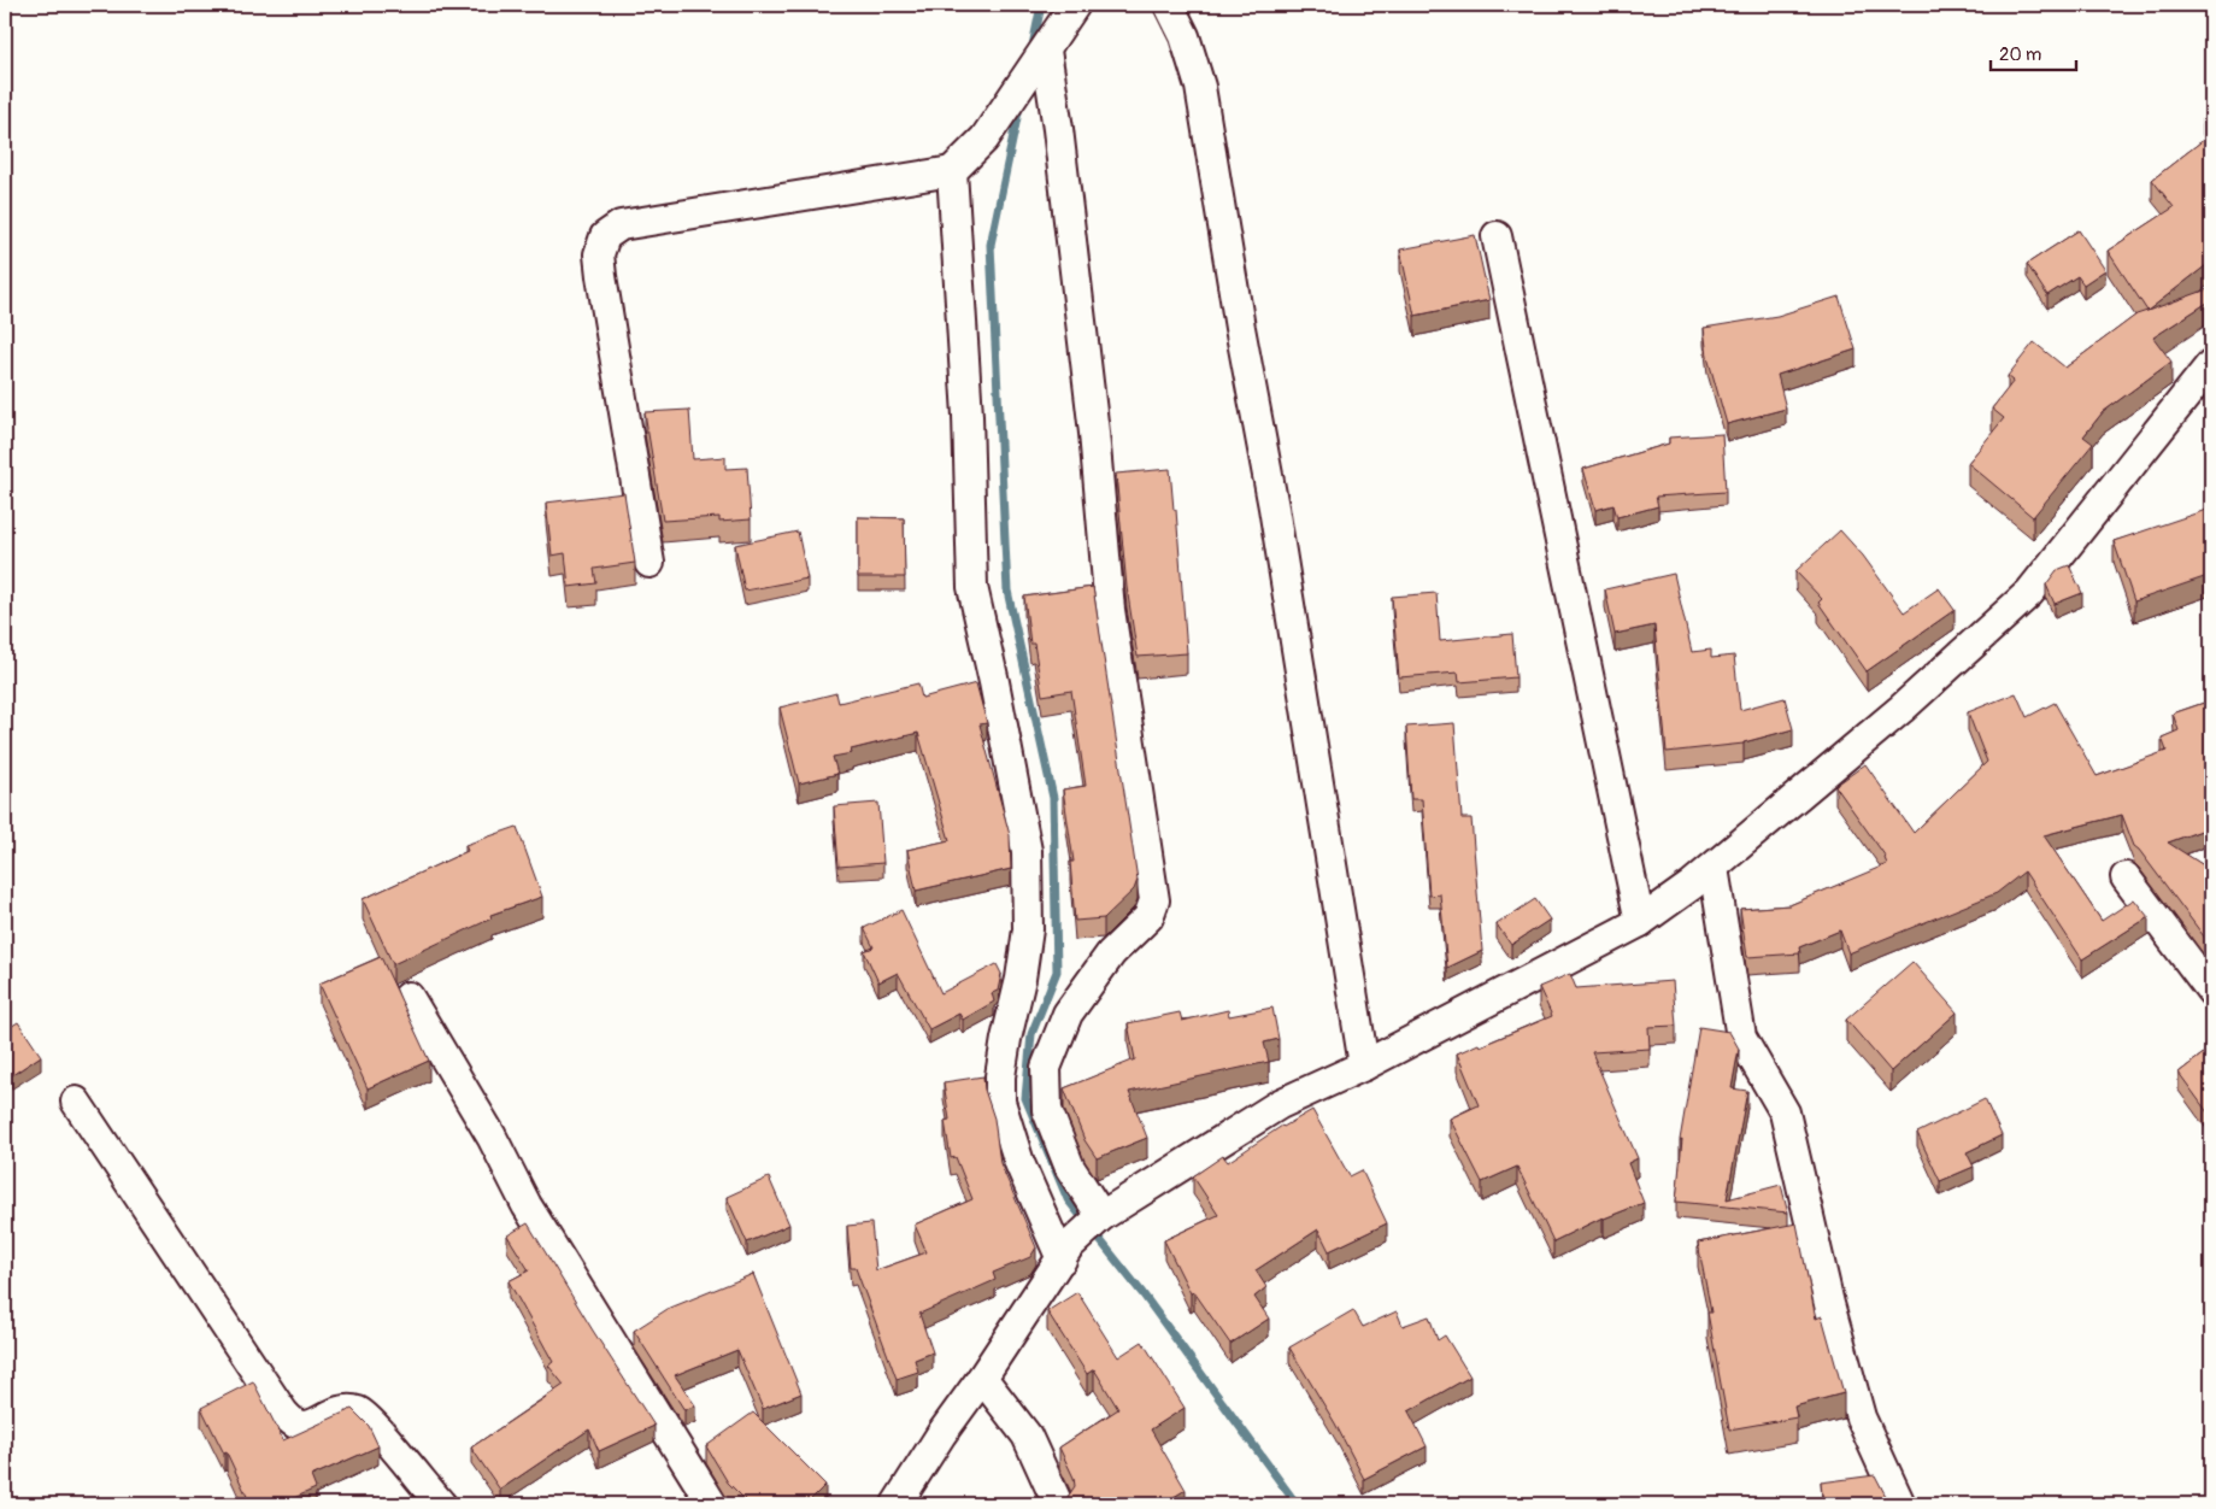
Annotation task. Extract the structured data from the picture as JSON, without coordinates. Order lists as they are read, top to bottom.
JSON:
{
  "scale_bar": "20 m"
}
